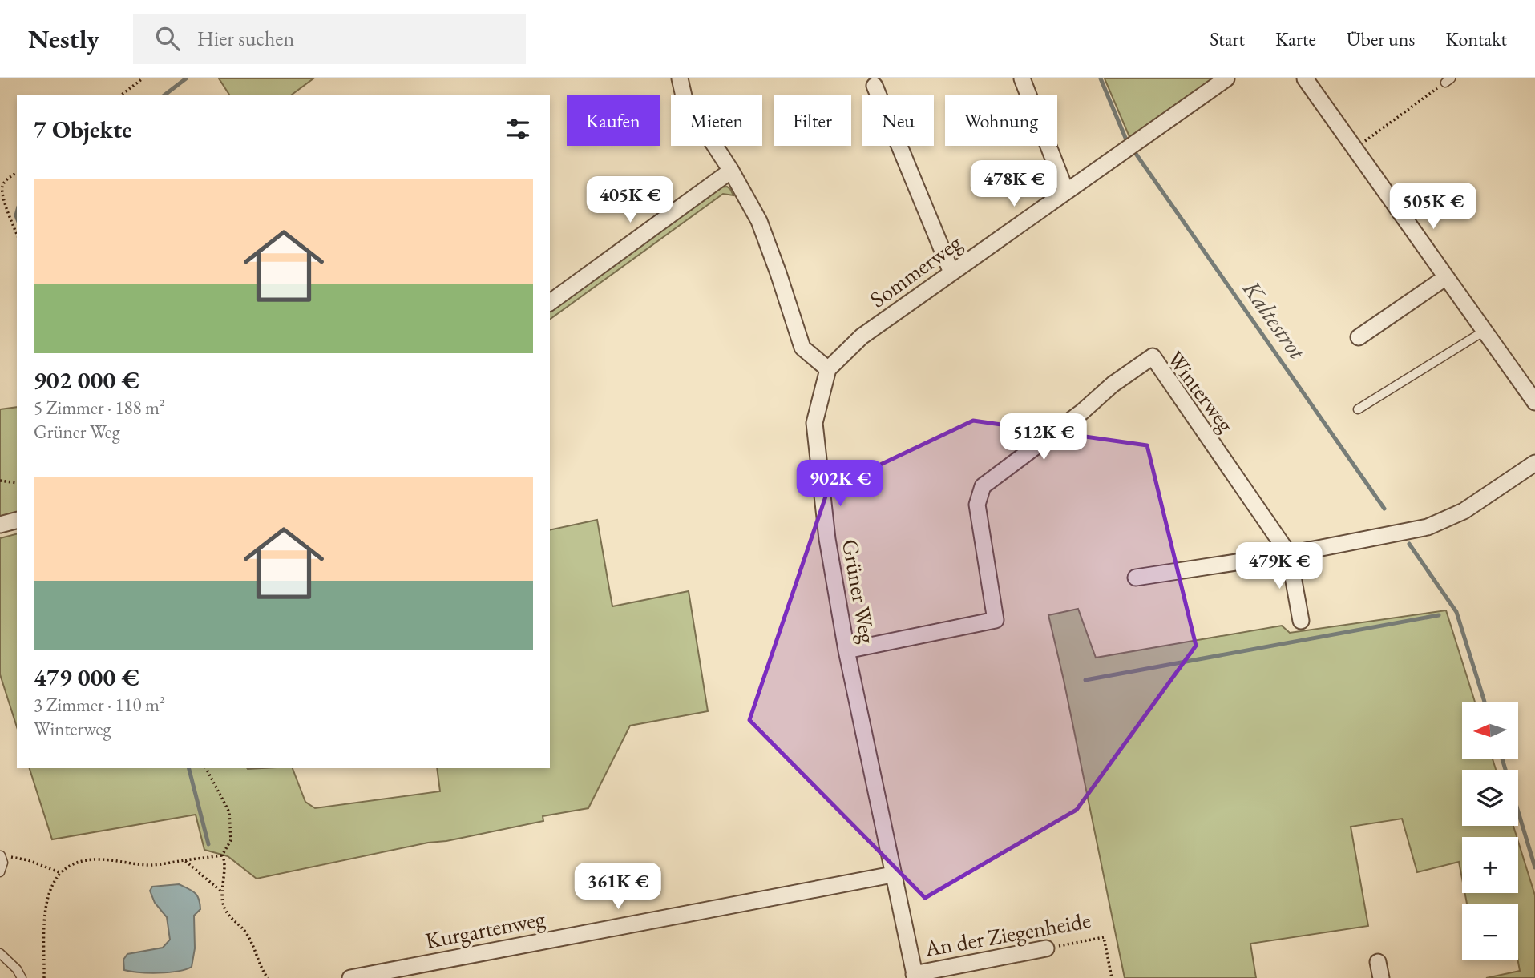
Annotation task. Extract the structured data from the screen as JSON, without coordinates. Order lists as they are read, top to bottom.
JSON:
{
  "streets": {
    "street": [
      "Sommerweg",
      "Winterweg",
      "Grüner Weg",
      "Kurgartenweg",
      "An der Ziegenheide"
    ]
  },
  "crossings": [
    ["Sommerweg", "Grüner Weg"],
    ["Winterweg", "Grüner Weg"],
    ["Grüner Weg", "Kurgartenweg"],
    ["Grüner Weg", "An der Ziegenheide"]
  ],
  "water": ["Kaltestrot"],
  "north": "left",
  "page": {
    "header": "Nestly",
    "search": "Hier suchen",
    "nav": [
      "Start",
      "Karte",
      "Über uns",
      "Kontakt"
    ],
    "chip": [
      "Kaufen",
      "Mieten",
      "Filter",
      "Neu",
      "Wohnung"
    ],
    "heading": "7 Objekte",
    "price": [
      "478K €",
      "405K €",
      "505K €",
      "512K €",
      "902K €",
      "479K €",
      "361K €"
    ],
    "list": [
      {
        "name": "902 000 €",
        "note": "5 Zimmer · 188 m² · Grüner Weg"
      },
      {
        "name": "479 000 €",
        "note": "3 Zimmer · 110 m² · Winterweg"
      }
    ],
    "map_buttons": ["+", "−"]
  }
}
